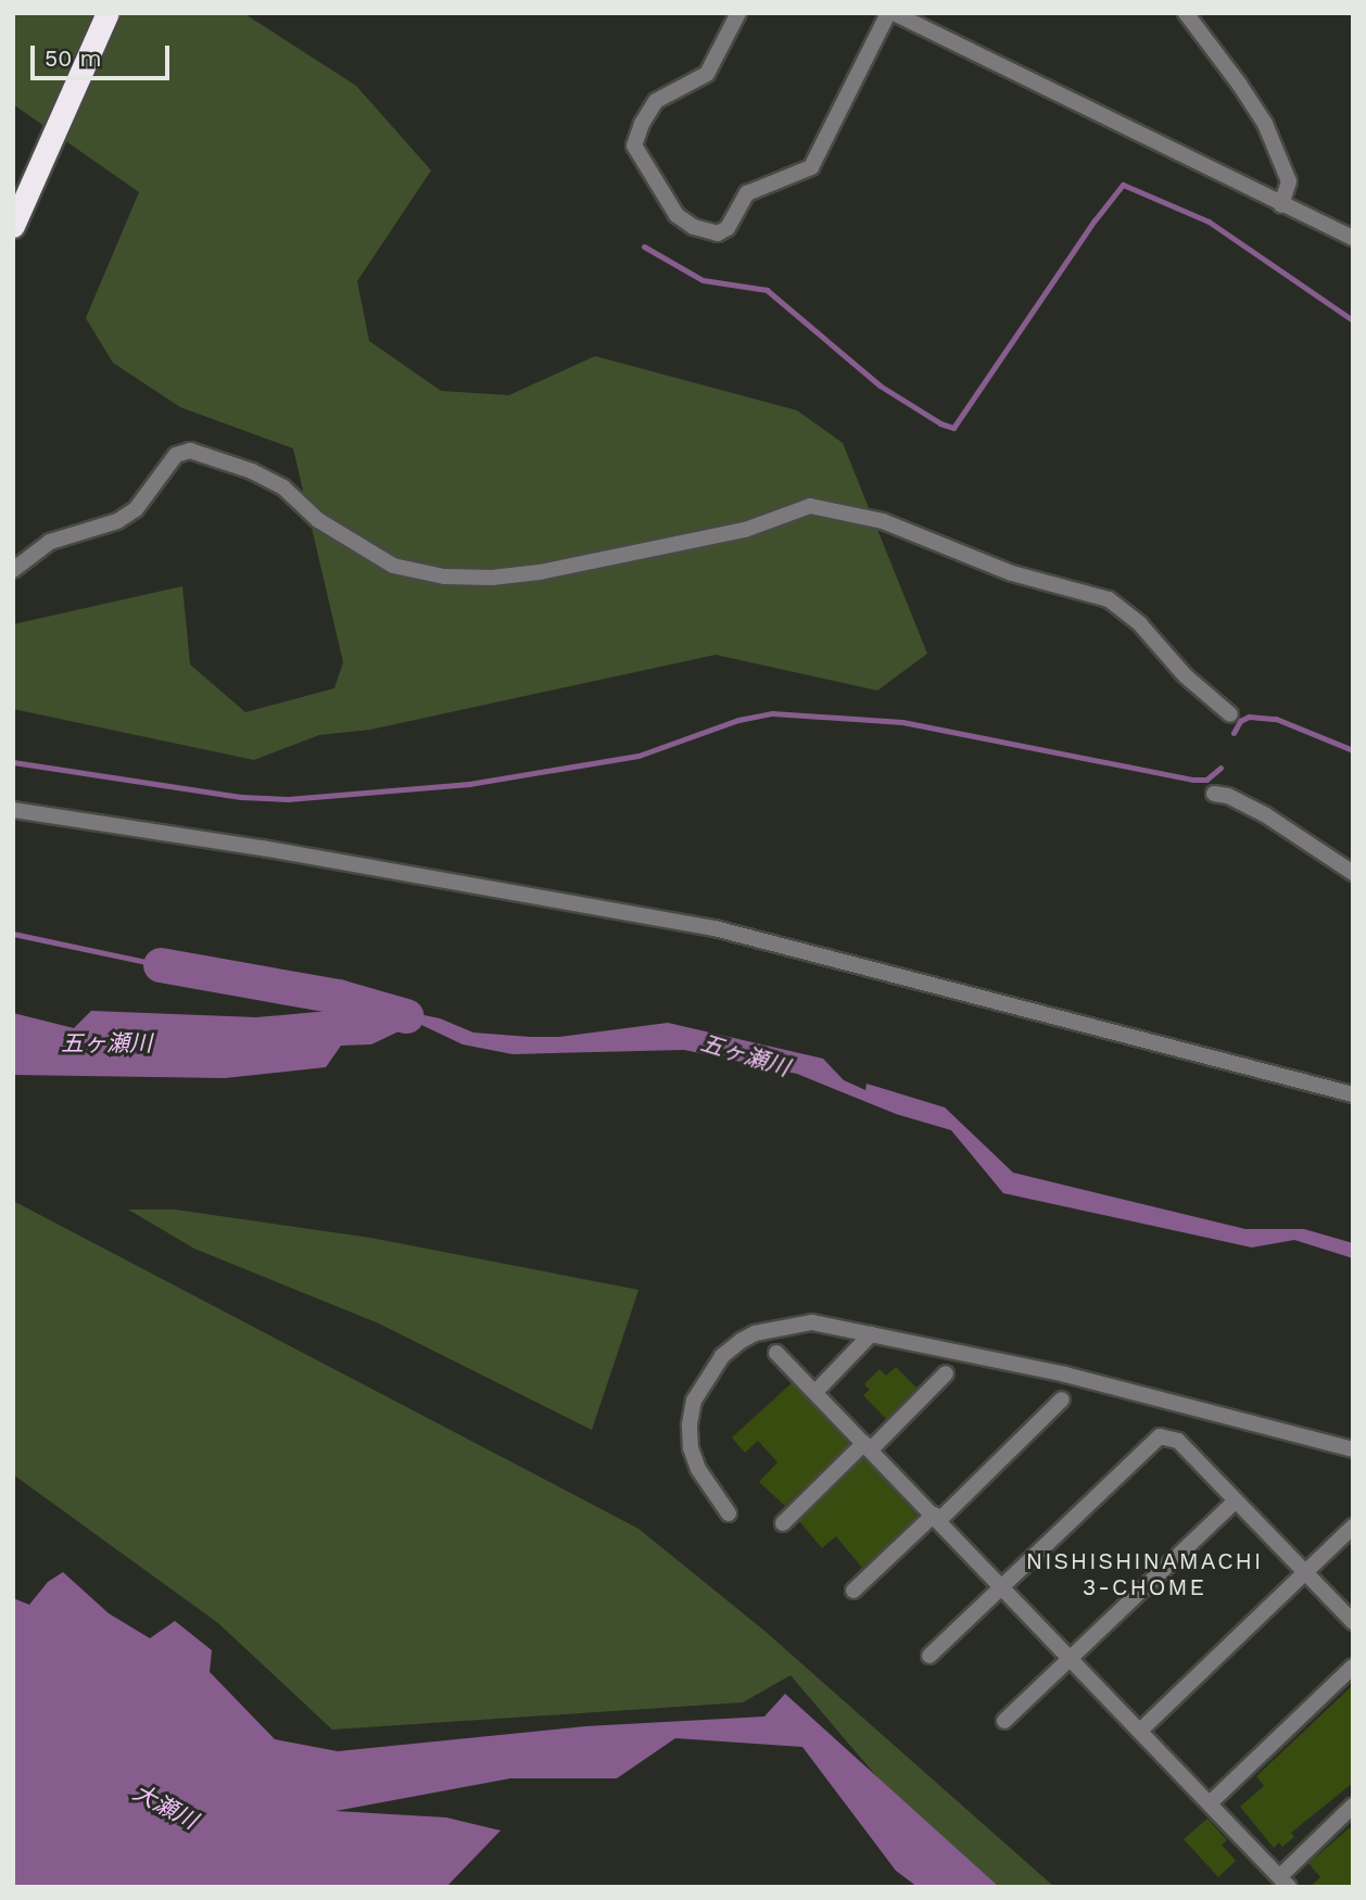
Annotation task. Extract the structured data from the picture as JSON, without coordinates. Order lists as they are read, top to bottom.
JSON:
{
  "districts": ["NISHISHINAMACHI 3-CHOME"],
  "water": ["五ヶ瀬川", "大瀬川"],
  "scale_bar": "50 m"
}
